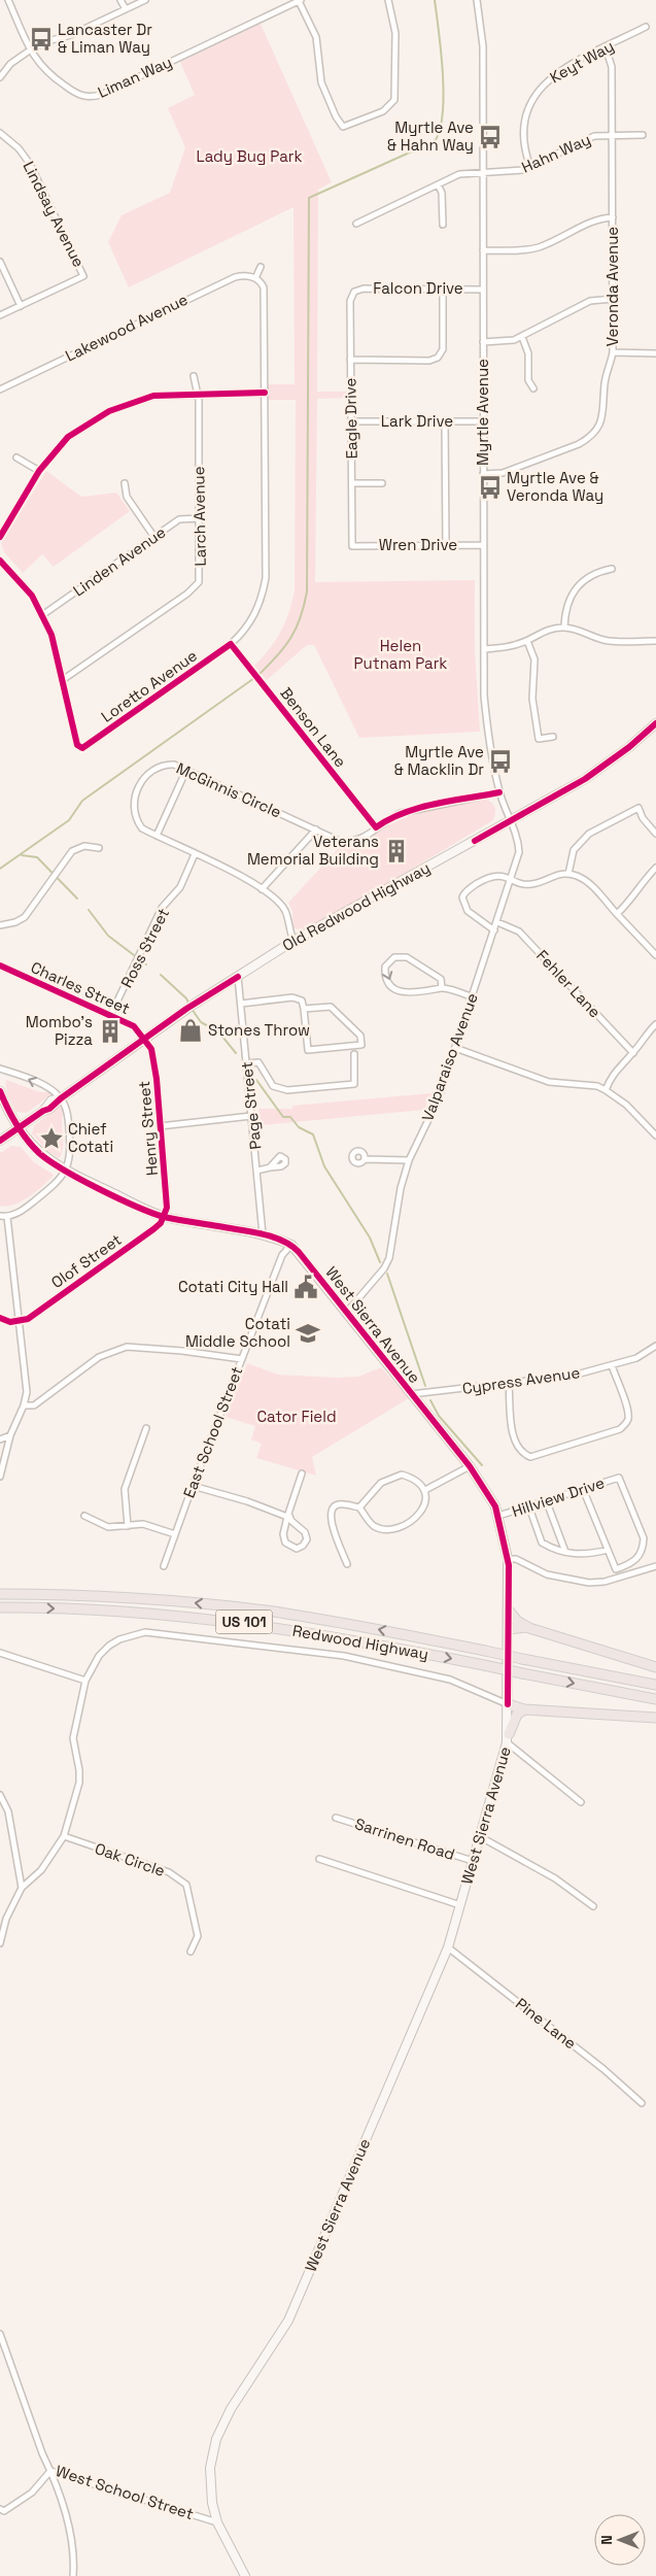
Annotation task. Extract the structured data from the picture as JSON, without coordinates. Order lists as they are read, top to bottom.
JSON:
{
  "streets": {
    "highway": ["US 101", "Redwood Highway"],
    "main road": ["Old Redwood Highway", "West Sierra Avenue"],
    "street": [
      "Keyt Way",
      "Liman Way",
      "Hahn Way",
      "Lindsay Avenue",
      "Veronda Avenue",
      "Falcon Drive",
      "Lakewood Avenue",
      "Myrtle Avenue",
      "Eagle Drive",
      "Lark Drive",
      "Larch Avenue",
      "Wren Drive",
      "Linden Avenue",
      "Loretto Avenue",
      "Benson Lane",
      "McGinnis Circle",
      "Ross Street",
      "Fehler Lane",
      "Charles Street",
      "Valparaiso Avenue",
      "Page Street",
      "Henry Street",
      "Olof Street",
      "Cypress Avenue",
      "East School Street",
      "Hillview Drive",
      "Sarrinen Road",
      "Oak Circle",
      "Pine Lane",
      "West School Street"
    ]
  },
  "crossings": [
    ["Keyt Way", "Hahn Way"],
    ["Keyt Way", "Veronda Avenue"],
    ["Hahn Way", "Veronda Avenue"],
    ["Hahn Way", "Myrtle Avenue"],
    ["Veronda Avenue", "Myrtle Avenue"],
    ["Falcon Drive", "Myrtle Avenue"],
    ["Falcon Drive", "Eagle Drive"],
    ["Myrtle Avenue", "Lark Drive"],
    ["Myrtle Avenue", "Wren Drive"],
    ["Myrtle Avenue", "Old Redwood Highway"],
    ["Myrtle Avenue", "Valparaiso Avenue"],
    ["Eagle Drive", "Lark Drive"],
    ["Eagle Drive", "Wren Drive"],
    ["Larch Avenue", "Linden Avenue"],
    ["Larch Avenue", "Loretto Avenue"],
    ["Loretto Avenue", "Benson Lane"],
    ["Benson Lane", "McGinnis Circle"],
    ["McGinnis Circle", "Old Redwood Highway"],
    ["McGinnis Circle", "Ross Street"],
    ["Old Redwood Highway", "Charles Street"],
    ["Old Redwood Highway", "Valparaiso Avenue"],
    ["Old Redwood Highway", "Page Street"],
    ["Old Redwood Highway", "Henry Street"],
    ["Ross Street", "Charles Street"],
    ["Fehler Lane", "Valparaiso Avenue"],
    ["Charles Street", "Henry Street"],
    ["Valparaiso Avenue", "West Sierra Avenue"],
    ["Henry Street", "Olof Street"],
    ["West Sierra Avenue", "Cypress Avenue"],
    ["West Sierra Avenue", "East School Street"],
    ["West Sierra Avenue", "Hillview Drive"],
    ["West Sierra Avenue", "Sarrinen Road"],
    ["West Sierra Avenue", "Pine Lane"],
    ["West Sierra Avenue", "West School Street"]
  ],
  "parks": ["Lady Bug Park", "Helen Putnam Park", "Cator Field"],
  "places": {
    "bus stop": [
      "Lancaster Dr & Liman Way",
      "Myrtle Ave & Hahn Way",
      "Myrtle Ave & Veronda Way",
      "Myrtle Ave & Macklin Dr"
    ],
    "building": ["Veterans Memorial Building", "Mombo's Pizza"],
    "shop": ["Stones Throw"],
    "place": ["Chief Cotati"],
    "public building": ["Cotati City Hall"],
    "school or university": ["Cotati Middle School"]
  },
  "north": "left"
}
